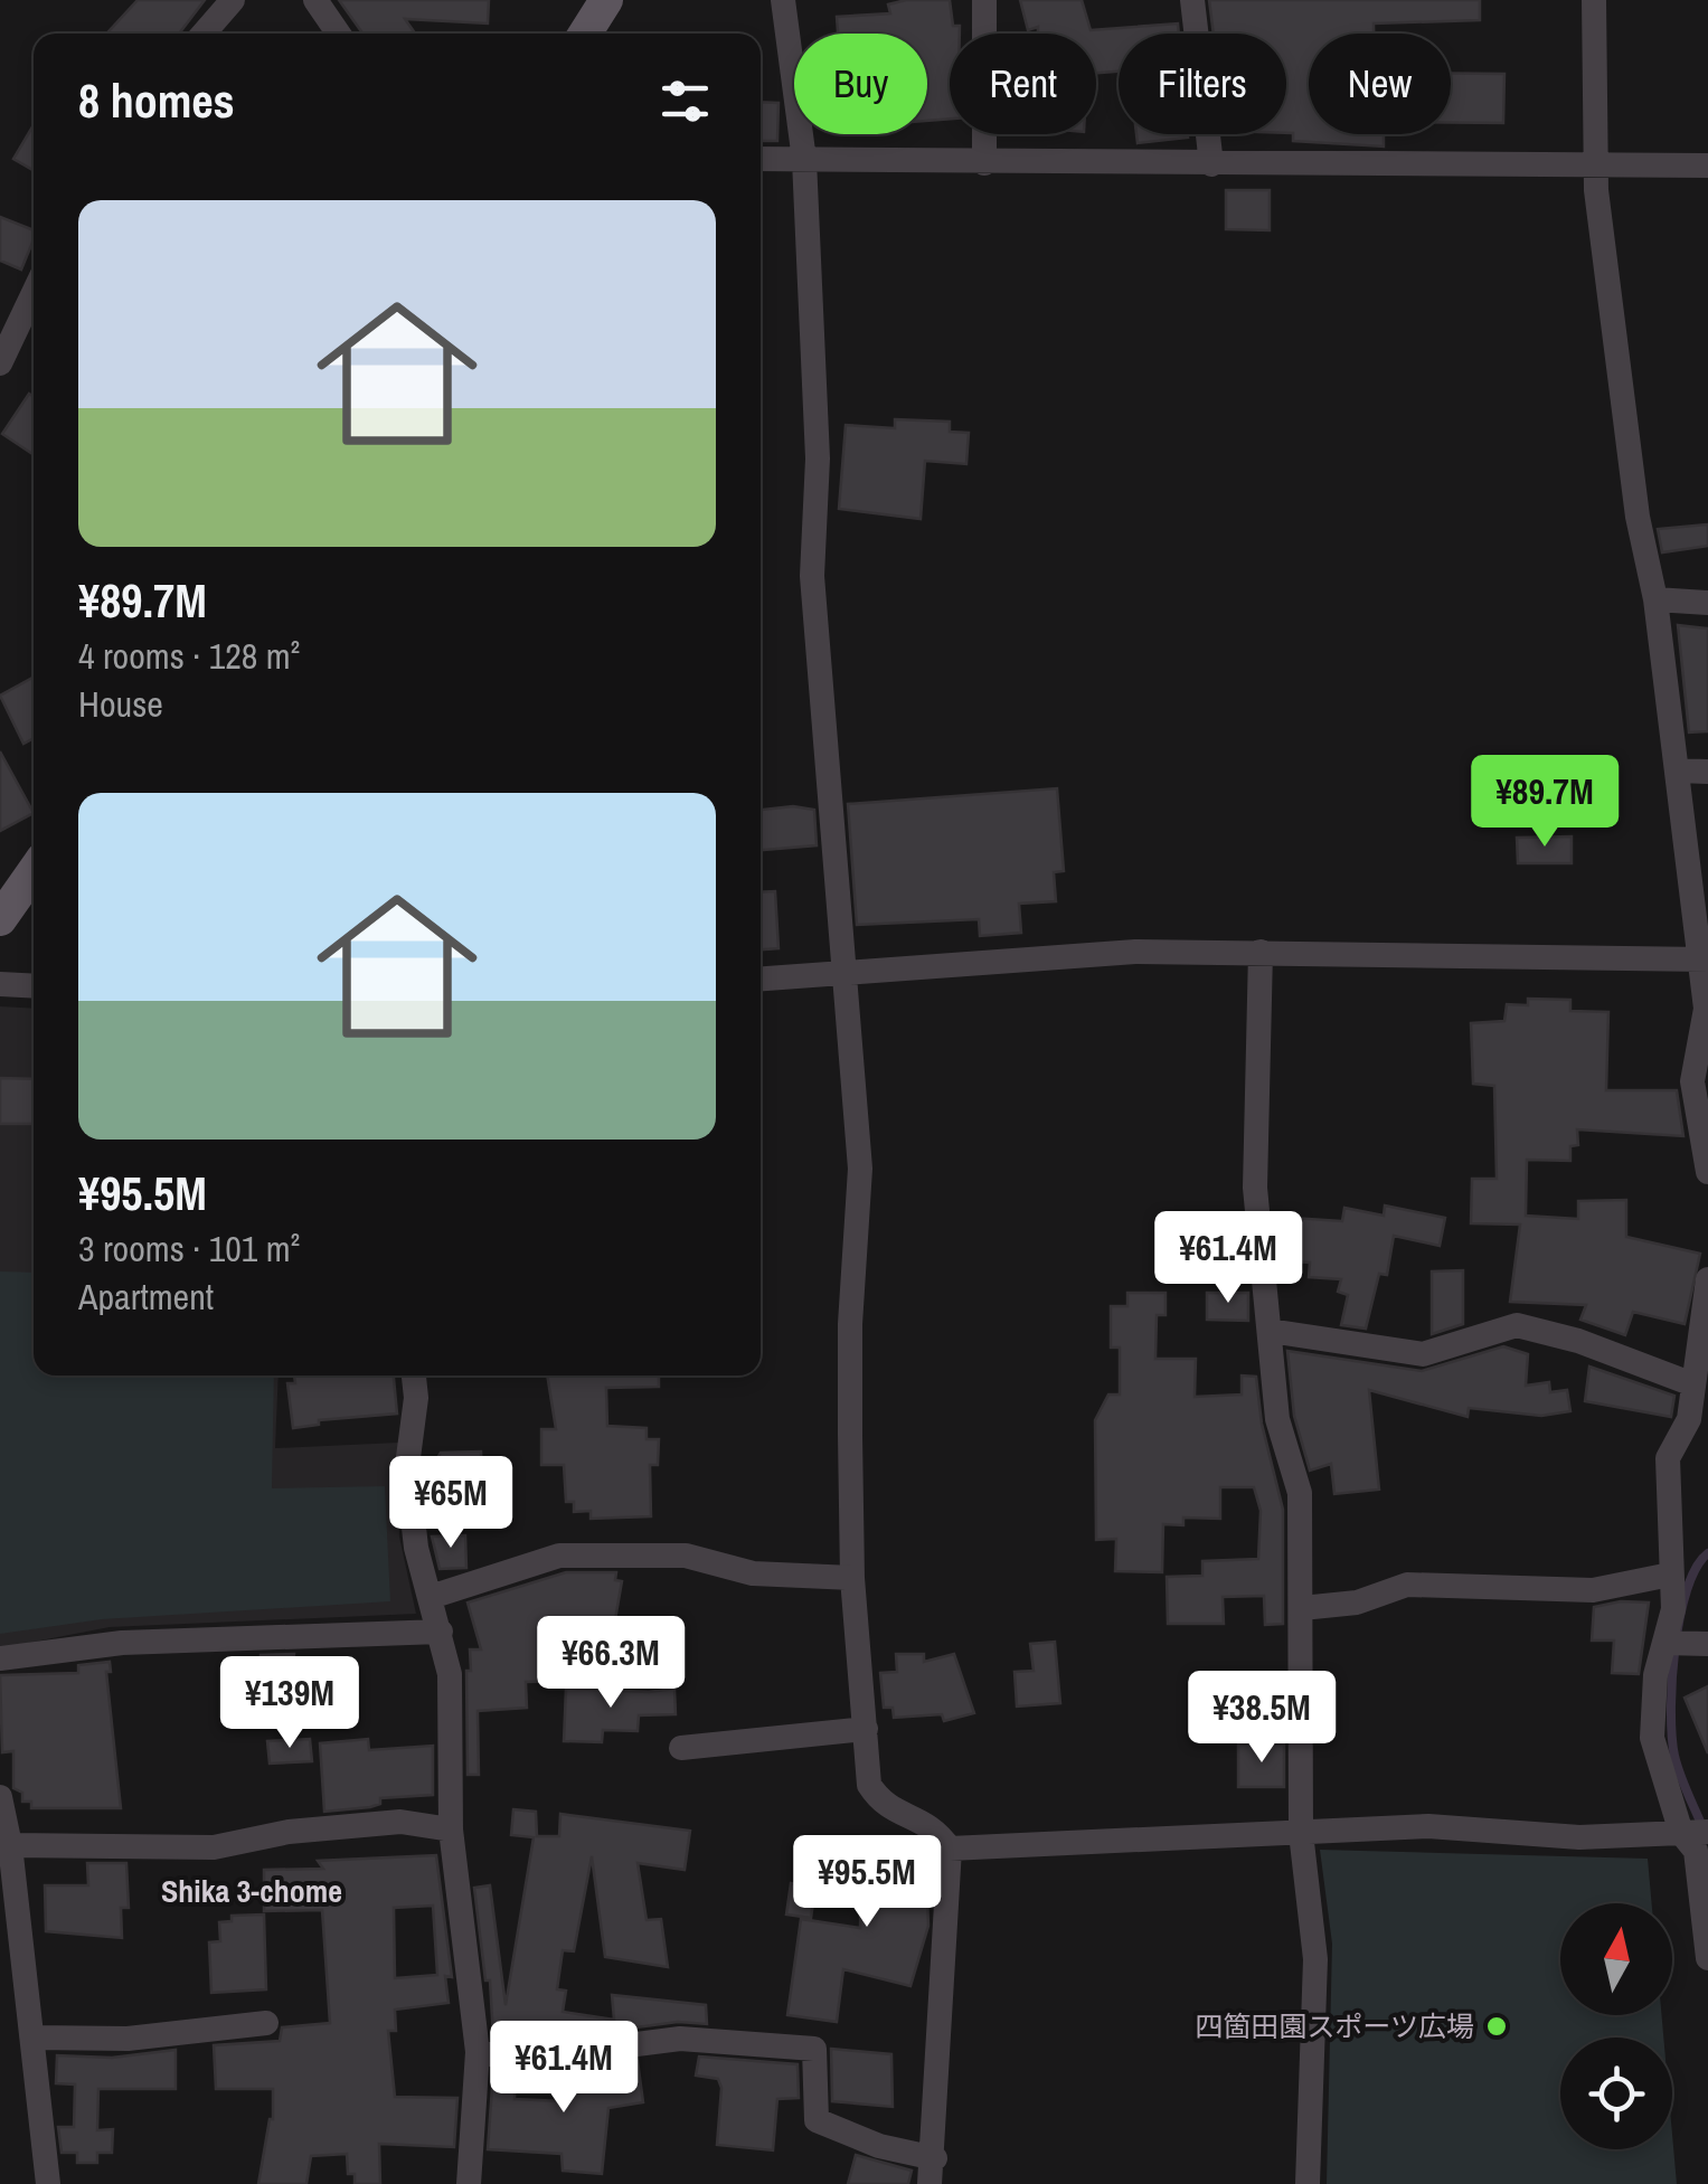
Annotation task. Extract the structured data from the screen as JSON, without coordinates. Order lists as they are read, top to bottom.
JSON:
{
  "districts": ["Shika 3-chome"],
  "places": ["四箇田園スポーツ広場"],
  "north": "top",
  "page": {
    "chip": [
      "Buy",
      "Rent",
      "Filters",
      "New"
    ],
    "heading": "8 homes",
    "list": [
      {
        "name": "¥89.7M",
        "note": "4 rooms · 128 m² · House"
      },
      {
        "name": "¥95.5M",
        "note": "3 rooms · 101 m² · Apartment"
      }
    ],
    "price": [
      "¥89.7M",
      "¥61.4M",
      "¥65M",
      "¥66.3M",
      "¥139M",
      "¥38.5M",
      "¥95.5M",
      "¥61.4M"
    ]
  }
}
